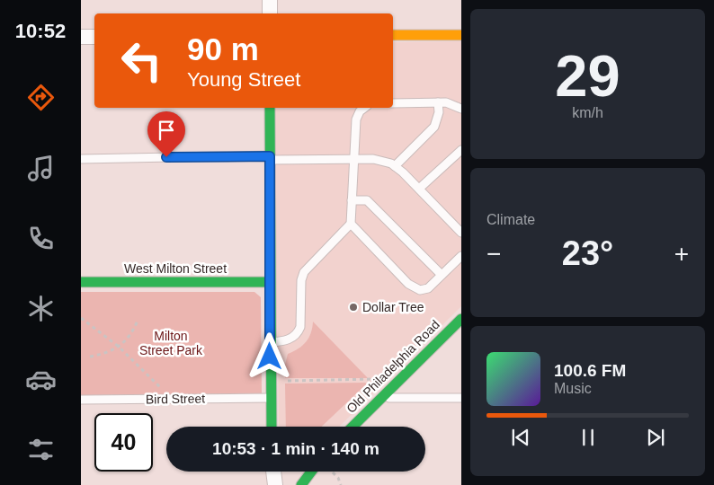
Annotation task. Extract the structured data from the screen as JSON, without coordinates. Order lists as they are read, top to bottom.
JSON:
{
  "streets": {
    "street": ["West Milton Street", "Old Philadelphia Road"],
    "lane": ["Bird Street"]
  },
  "parks": ["Milton Street Park"],
  "places": ["Dollar Tree"],
  "page": {
    "tabs": "10:52",
    "tile": [
      ["29", "km/h"],
      "Climate"
    ],
    "turn": ["90 m", "Young Street"],
    "heat": ["−", "23°", "+"],
    "song": ["100.6 FM", "Music"],
    "limit": "40",
    "trip": "10:53 · 1 min · 140 m"
  }
}
